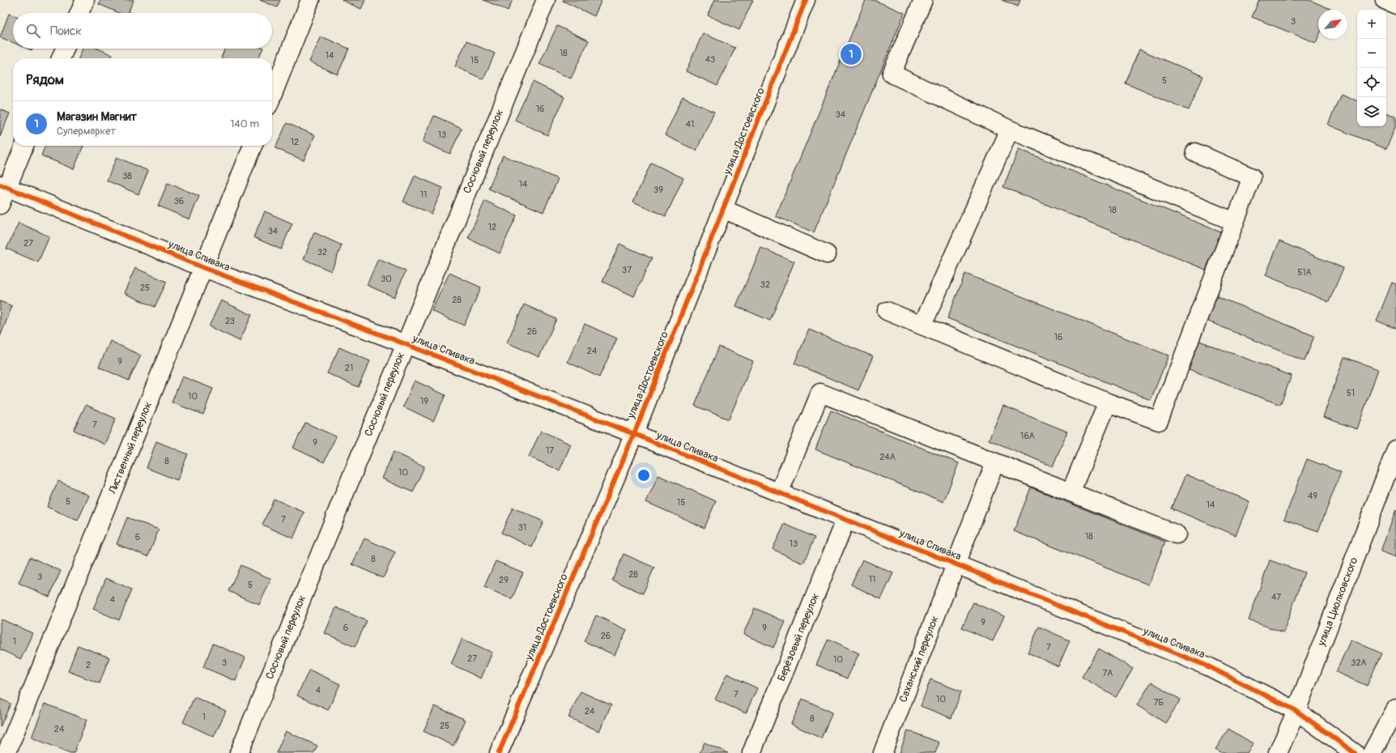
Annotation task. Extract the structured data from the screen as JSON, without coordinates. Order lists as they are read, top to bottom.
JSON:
{
  "streets": {
    "street": [
      "улица Достоевского",
      "Сосновый переулок",
      "улица Спивака",
      "Лиственный переулок",
      "улица Циолковского",
      "Берёзовый переулок",
      "Саханский переулок"
    ]
  },
  "crossings": [
    ["улица Достоевского", "улица Спивака"],
    ["Сосновый переулок", "улица Спивака"],
    ["улица Спивака", "Лиственный переулок"],
    ["улица Спивака", "улица Циолковского"],
    ["улица Спивака", "Берёзовый переулок"],
    ["улица Спивака", "Саханский переулок"]
  ],
  "house_numbers": [
    "3",
    "18",
    "14",
    "43",
    "15",
    "5",
    "16",
    "34",
    "41",
    "13",
    "12",
    "38",
    "14",
    "39",
    "11",
    "36",
    "18",
    "12",
    "34",
    "27",
    "32",
    "37",
    "51А",
    "30",
    "32",
    "25",
    "28",
    "23",
    "26",
    "16",
    "24",
    "9",
    "21",
    "51",
    "10",
    "19",
    "7",
    "16А",
    "9",
    "17",
    "24А",
    "8",
    "10",
    "49",
    "5",
    "15",
    "14",
    "7",
    "31",
    "18",
    "6",
    "13",
    "8",
    "28",
    "3",
    "11",
    "29",
    "5",
    "47",
    "4",
    "9",
    "6",
    "9",
    "26",
    "1",
    "7",
    "27",
    "10",
    "3",
    "32А",
    "2",
    "7А",
    "4",
    "7",
    "10",
    "7Б",
    "24",
    "1",
    "8",
    "25",
    "24"
  ],
  "north": "top right",
  "page": {
    "map_buttons": ["+", "−"],
    "search": "Поиск",
    "pins": "1",
    "heading": "Рядом",
    "list": [
      {
        "mark": "1",
        "name": "Магазин Магнит",
        "note": "Супермаркет",
        "value": "140 m"
      }
    ]
  }
}
